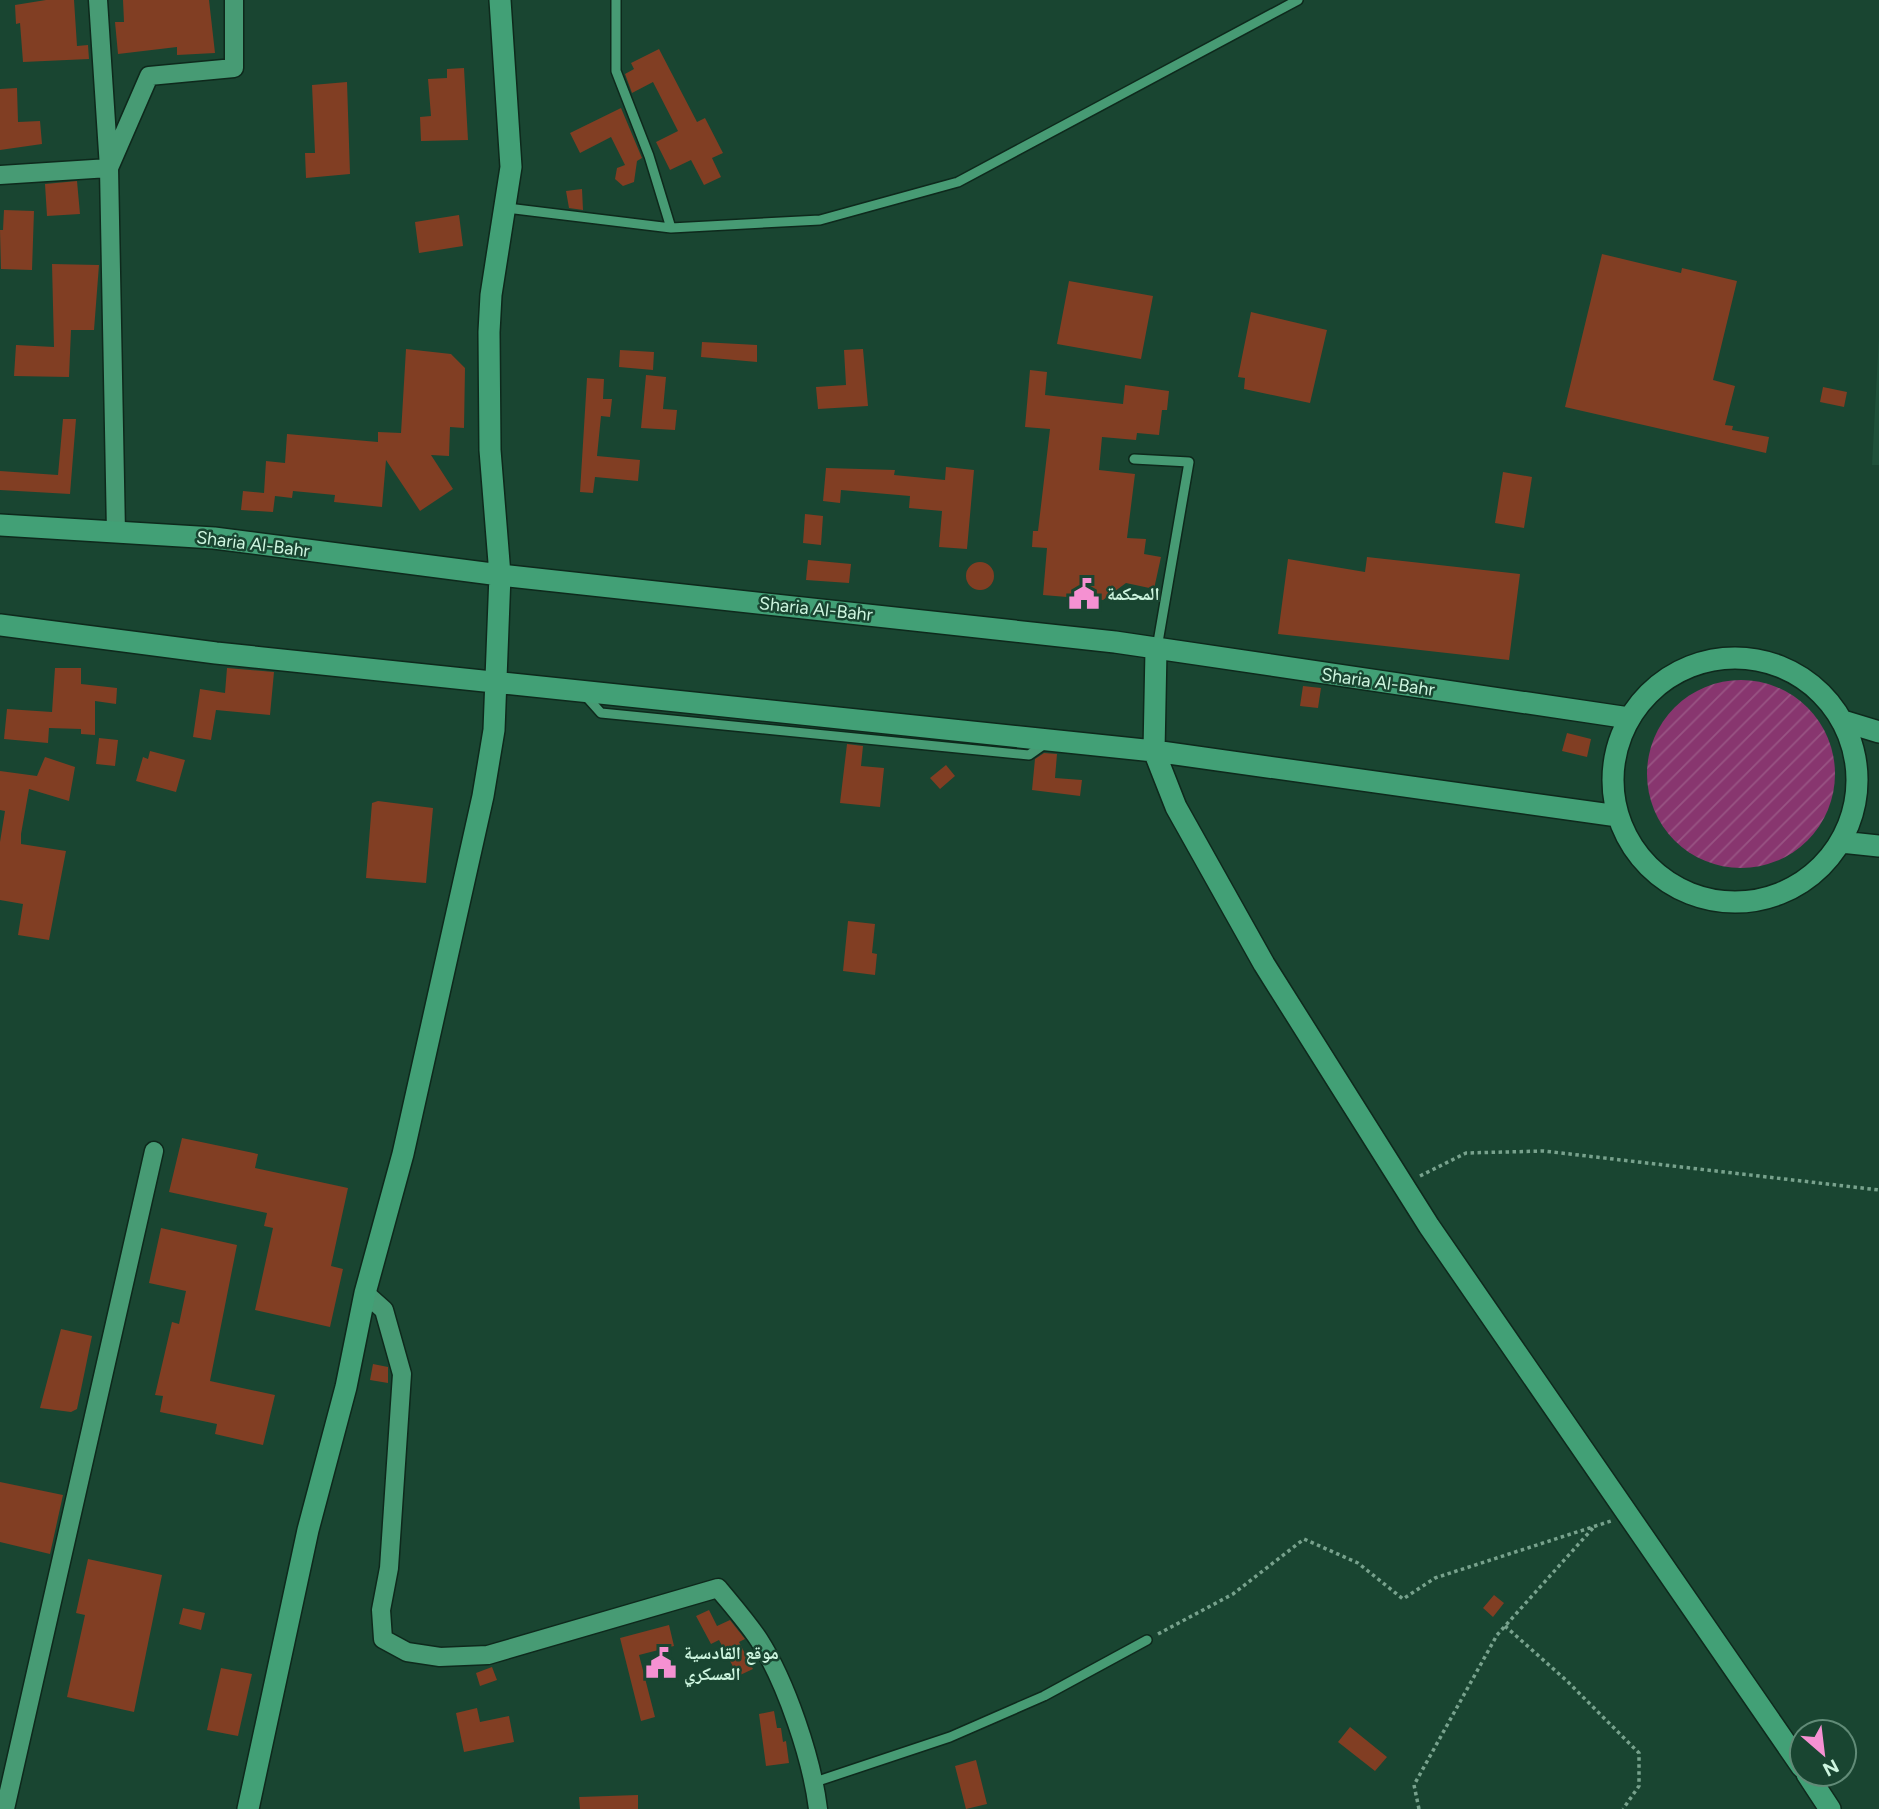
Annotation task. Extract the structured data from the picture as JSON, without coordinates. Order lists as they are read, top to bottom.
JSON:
{
  "streets": {
    "main road": ["Sharia Al-Bahr"]
  },
  "places": {
    "public building": ["المحكمة", "موقع القادسية العسكري"]
  },
  "north": "bottom right"
}
